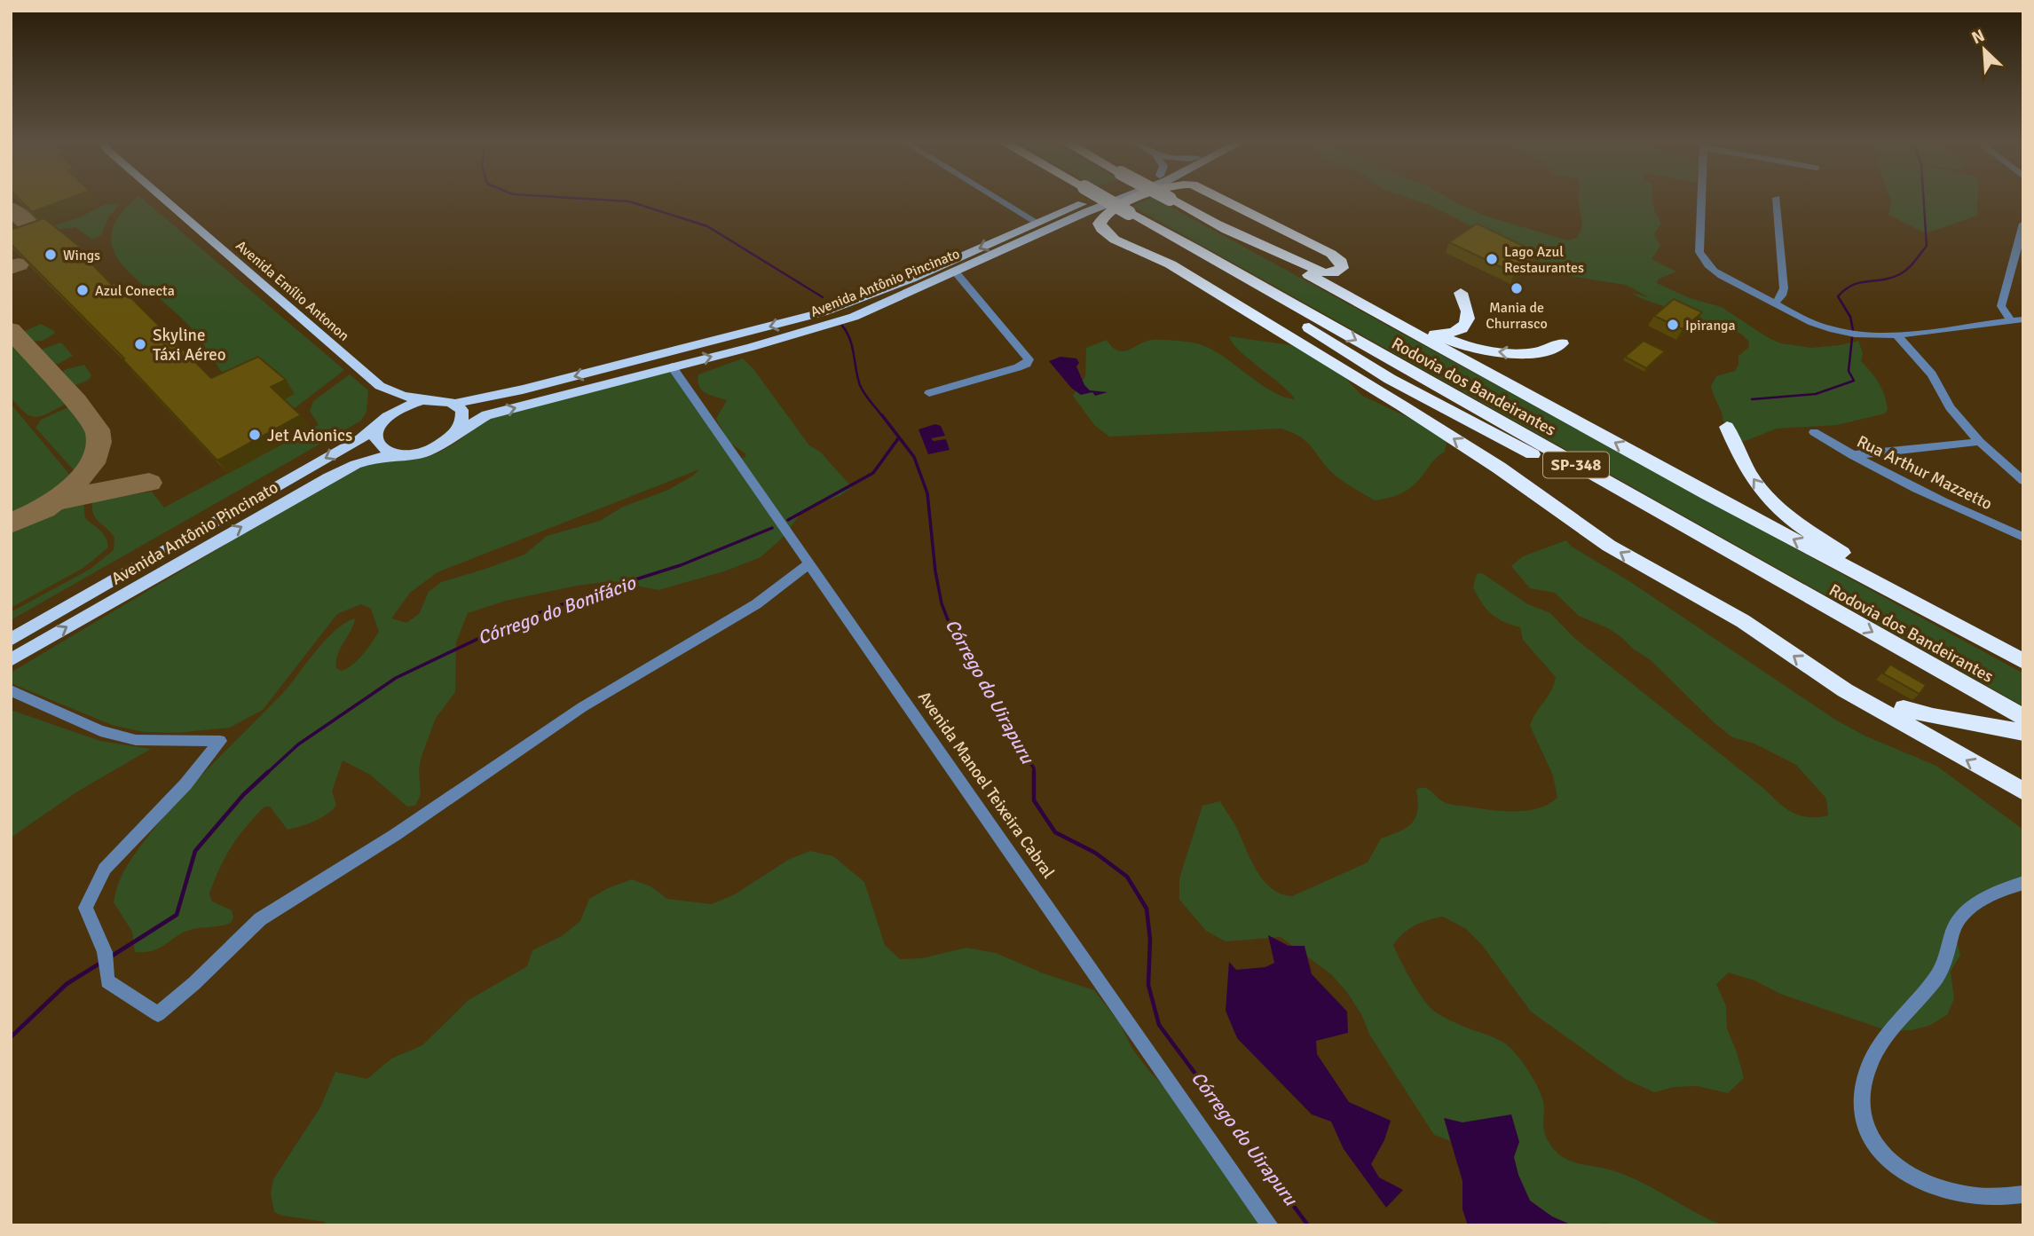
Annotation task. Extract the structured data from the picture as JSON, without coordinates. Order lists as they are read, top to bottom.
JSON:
{
  "streets": {
    "highway": ["Rodovia dos Bandeirantes", "SP-348"],
    "main road": ["Avenida Antônio Pincinato", "Avenida Emílio Antonon"],
    "street": ["Rua Arthur Mazzetto", "Avenida Manoel Teixeira Cabral"]
  },
  "crossings": [
    ["Avenida Antônio Pincinato", "Avenida Emílio Antonon"],
    ["Avenida Antônio Pincinato", "Avenida Manoel Teixeira Cabral"]
  ],
  "water": ["Córrego do Bonifácio", "Córrego do Uirapuru"],
  "places": [
    "Wings",
    "Lago Azul Restaurantes",
    "Mania de Churrasco",
    "Azul Conecta",
    "Ipiranga",
    "Skyline Táxi Aéreo",
    "Jet Avionics"
  ],
  "north": "top left"
}
